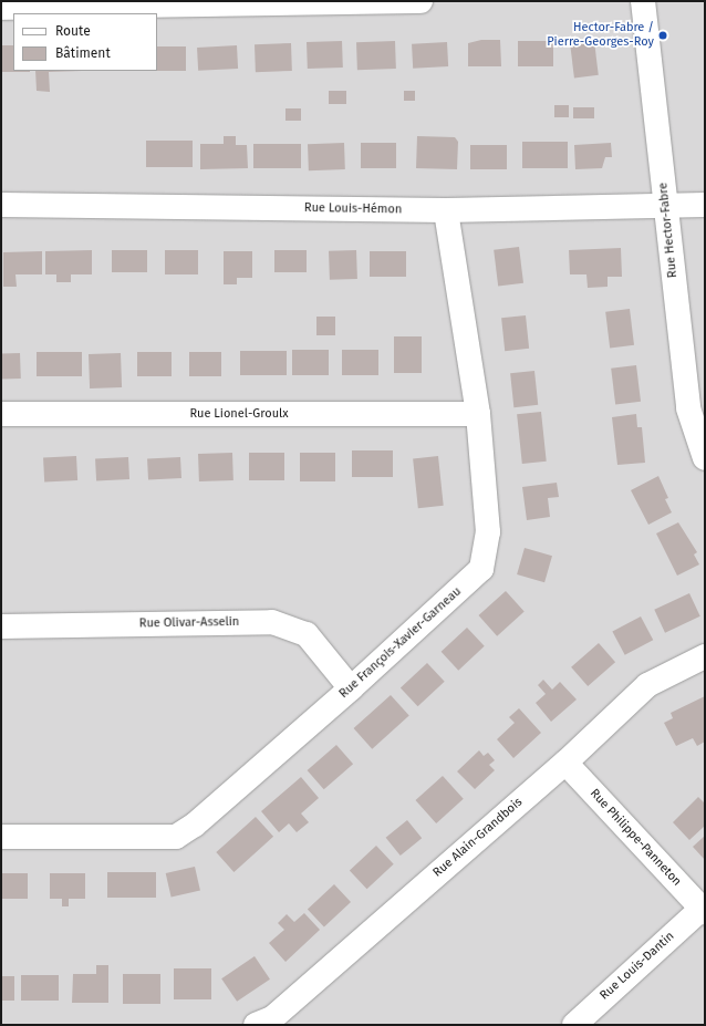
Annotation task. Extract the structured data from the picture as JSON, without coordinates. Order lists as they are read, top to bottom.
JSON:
{
  "streets": {
    "street": [
      "Rue Louis-Hémon",
      "Rue Hector-Fabre",
      "Rue Lionel-Groulx",
      "Rue Olivar-Asselin",
      "Rue François-Xavier-Garneau",
      "Rue Alain-Grandbois",
      "Rue Philippe-Panneton",
      "Rue Louis-Dantin"
    ]
  },
  "crossings": [
    ["Rue Louis-Hémon", "Rue Hector-Fabre"],
    ["Rue Louis-Hémon", "Rue François-Xavier-Garneau"],
    ["Rue Lionel-Groulx", "Rue François-Xavier-Garneau"],
    ["Rue Olivar-Asselin", "Rue François-Xavier-Garneau"],
    ["Rue Alain-Grandbois", "Rue Philippe-Panneton"],
    ["Rue Philippe-Panneton", "Rue Louis-Dantin"]
  ],
  "places": ["Hector-Fabre / Pierre-Georges-Roy"],
  "legend": ["Route", "Bâtiment"]
}
